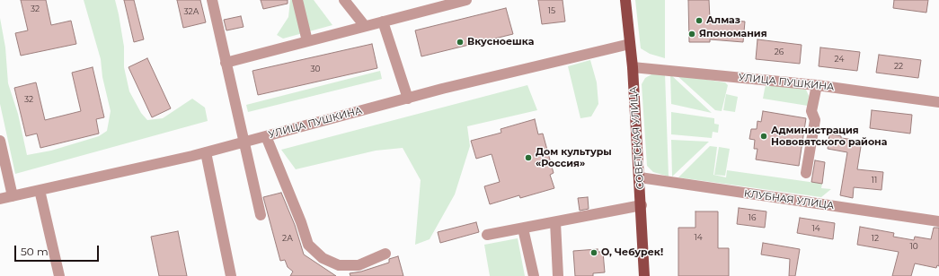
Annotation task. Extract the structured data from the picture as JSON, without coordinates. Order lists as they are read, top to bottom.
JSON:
{
  "streets": {
    "main road": ["СОВЕТСКАЯ УЛИЦА"],
    "street": ["УЛИЦА ПУШКИНА", "КЛУБНАЯ УЛИЦА"]
  },
  "crossings": [
    ["УЛИЦА ПУШКИНА", "СОВЕТСКАЯ УЛИЦА"],
    ["СОВЕТСКАЯ УЛИЦА", "КЛУБНАЯ УЛИЦА"]
  ],
  "places": [
    "Алмаз",
    "Япономания",
    "Вкусноешка",
    "Администрация Нововятского района",
    "Дом культуры «Россия»",
    "О, Чебурек!"
  ],
  "house_numbers": [
    "32",
    "15",
    "32А",
    "26",
    "24",
    "22",
    "30",
    "32",
    "11",
    "16",
    "14",
    "14",
    "2А",
    "12",
    "10"
  ],
  "scale_bar": "50 m"
}
